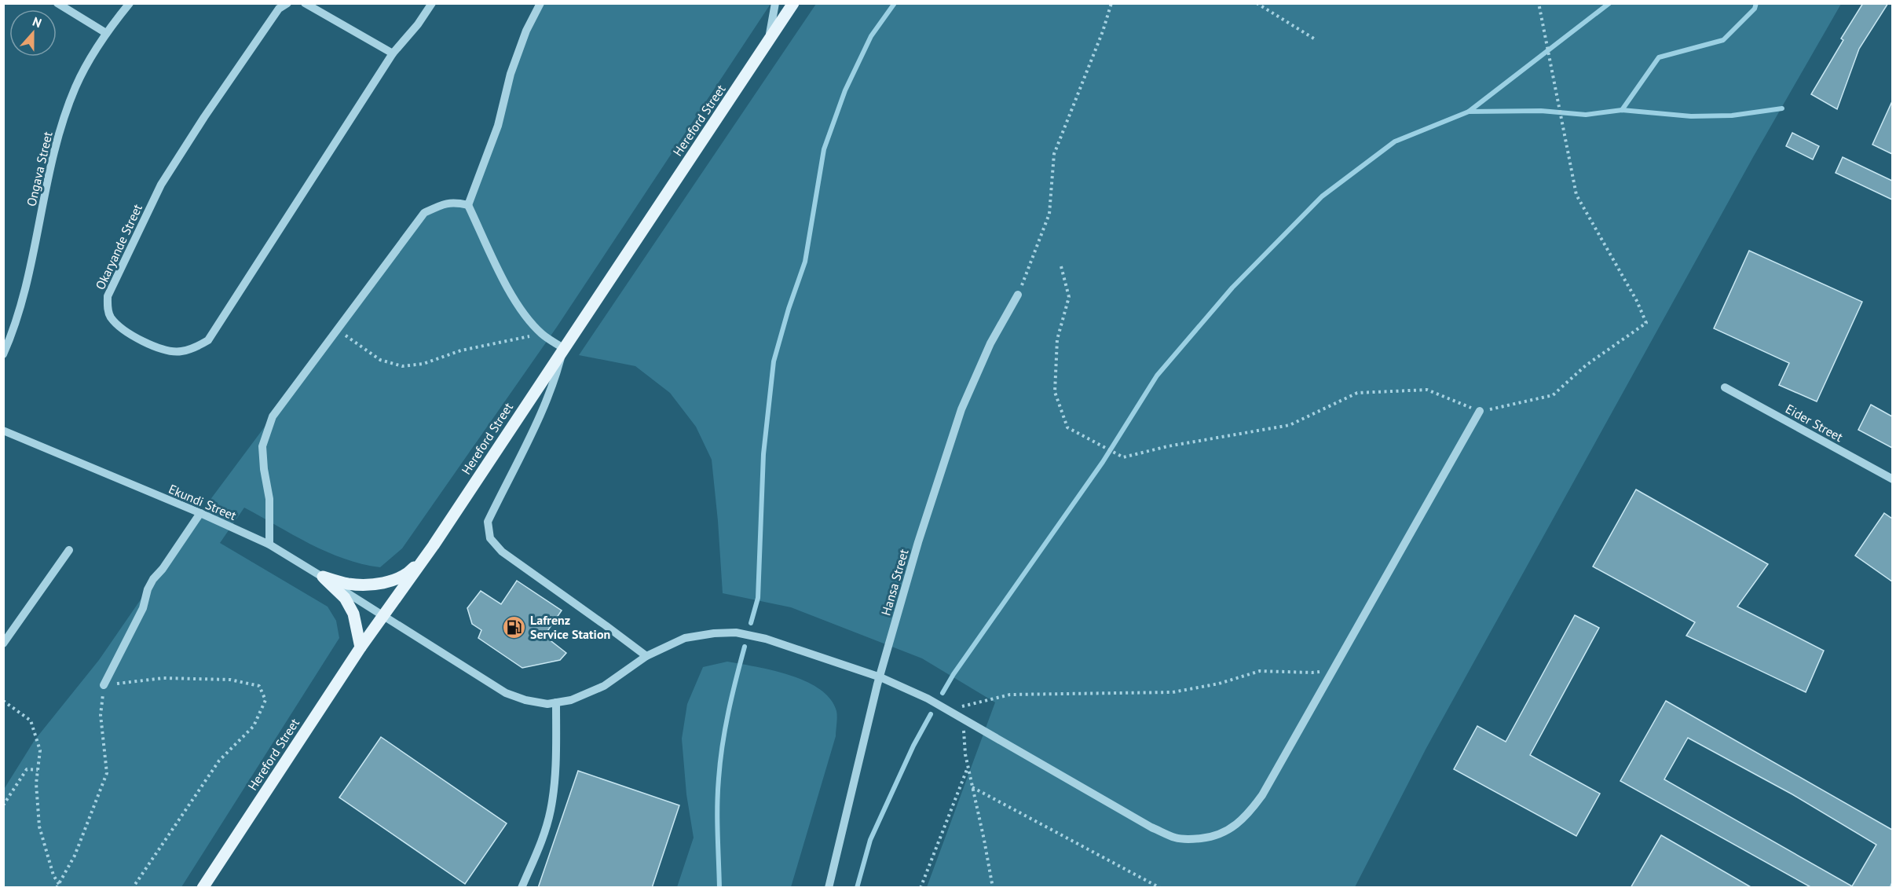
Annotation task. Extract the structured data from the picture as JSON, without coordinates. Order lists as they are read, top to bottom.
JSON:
{
  "streets": {
    "main road": ["Hereford Street"],
    "street": [
      "Ongava Street",
      "Okaryande Street",
      "Eider Street",
      "Ekundi Street",
      "Hansa Street"
    ]
  },
  "crossings": [
    ["Hereford Street", "Ekundi Street"],
    ["Ekundi Street", "Hansa Street"]
  ],
  "places": {
    "fuel station": ["Lafrenz Service Station"]
  },
  "north": "top"
}
